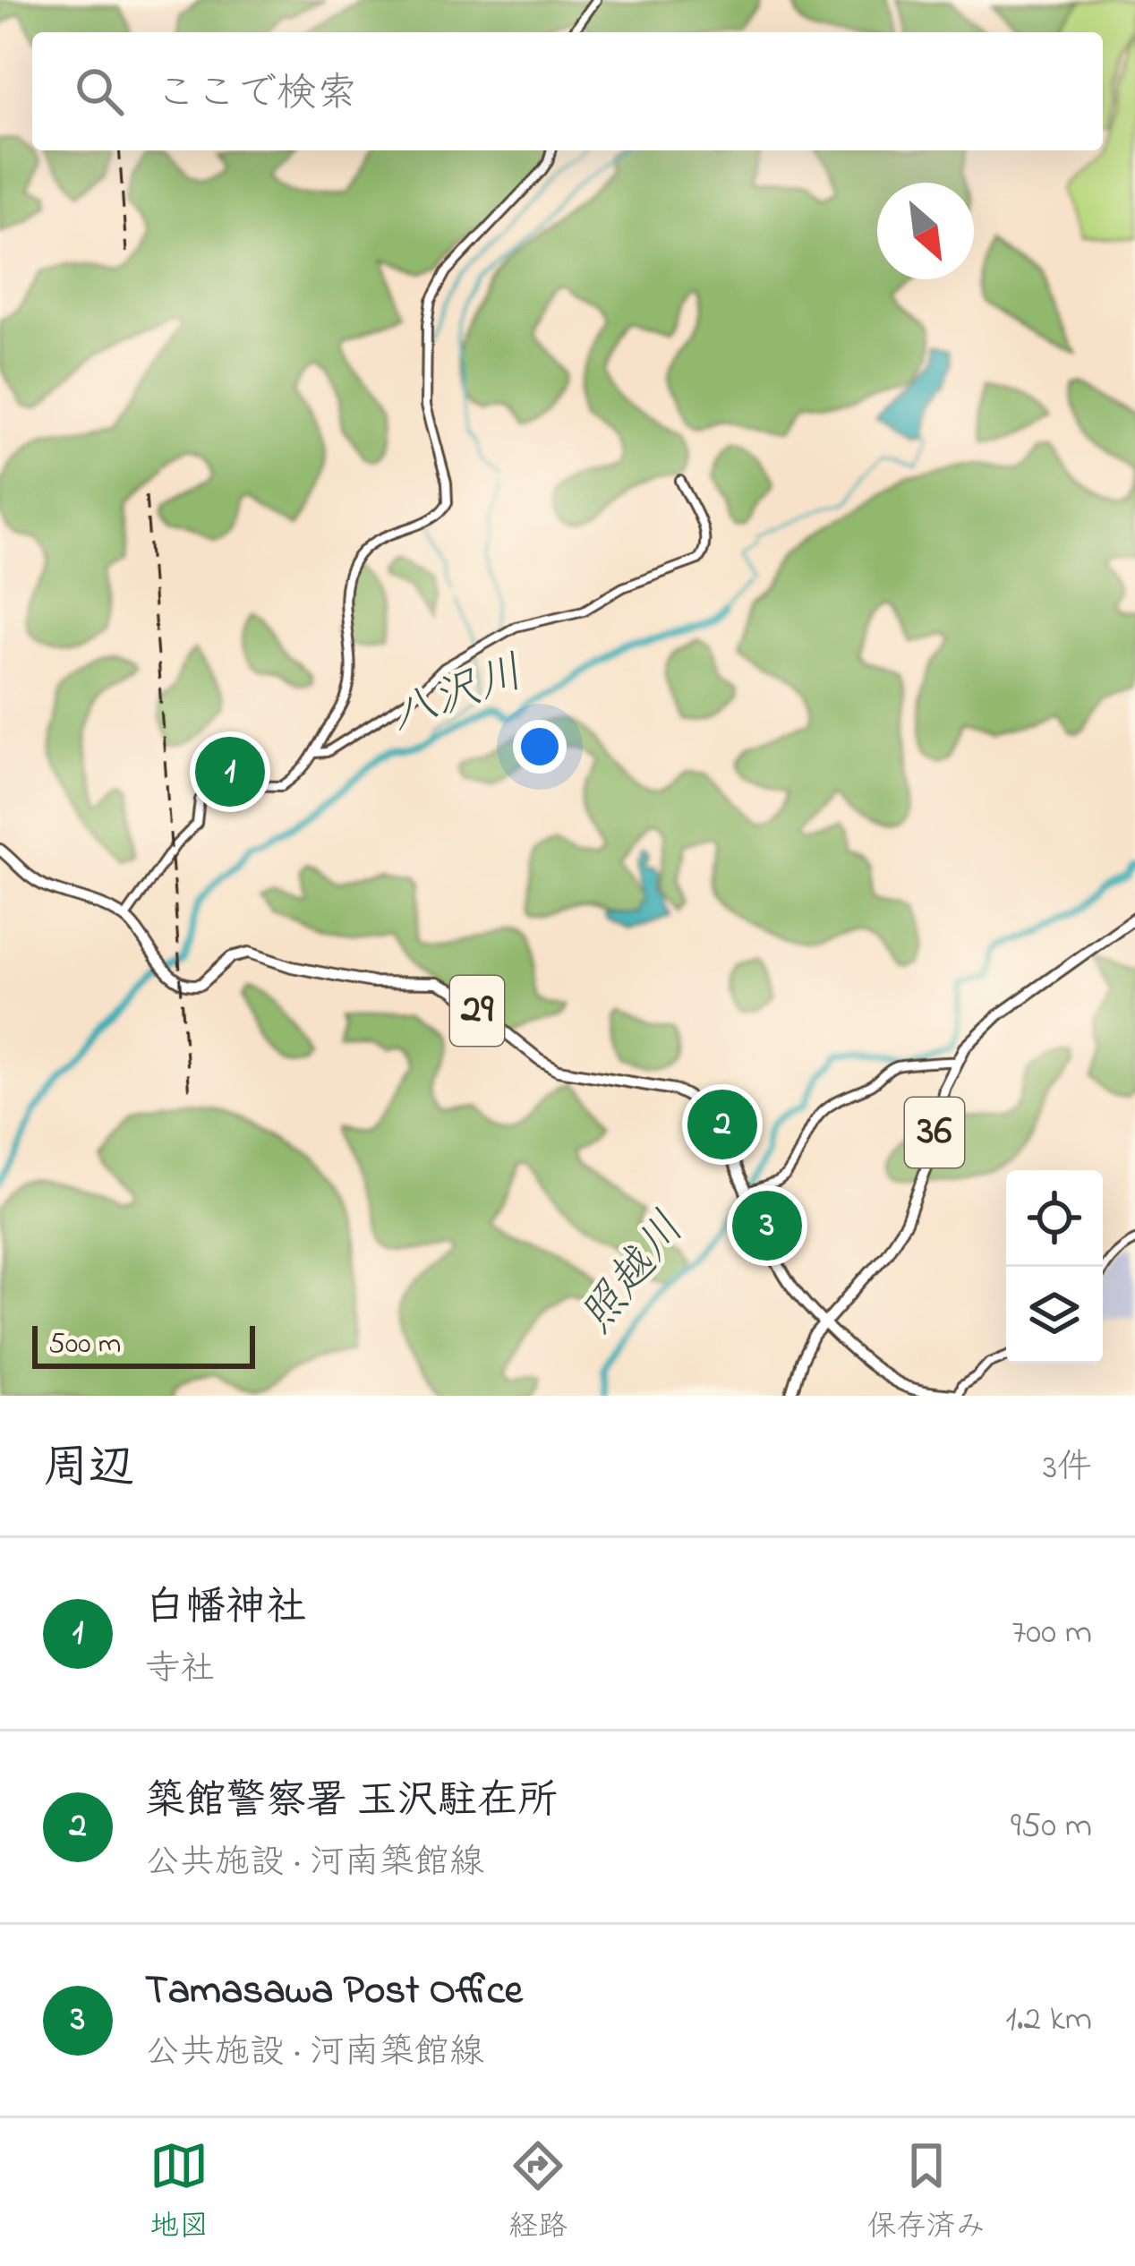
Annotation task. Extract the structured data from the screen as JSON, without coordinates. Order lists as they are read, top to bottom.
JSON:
{
  "streets": {
    "main road": ["29", "36"]
  },
  "crossings": [
    ["29", "36"]
  ],
  "water": ["八沢川", "照越川"],
  "scale_bar": "500 m",
  "north": "bottom right",
  "page": {
    "search": "ここで検索",
    "pins": ["1", "2", "3"],
    "scale": "500 m",
    "heading": ["周辺", "3件"],
    "list": [
      {
        "mark": "1",
        "name": "白幡神社",
        "note": "寺社",
        "value": "700 m"
      },
      {
        "mark": "2",
        "name": "築館警察署 玉沢駐在所",
        "note": "公共施設 · 河南築館線",
        "value": "950 m"
      },
      {
        "mark": "3",
        "name": "Tamasawa Post Office",
        "note": "公共施設 · 河南築館線",
        "value": "1.2 km"
      }
    ],
    "nav": ["地図", "経路", "保存済み"]
  }
}
